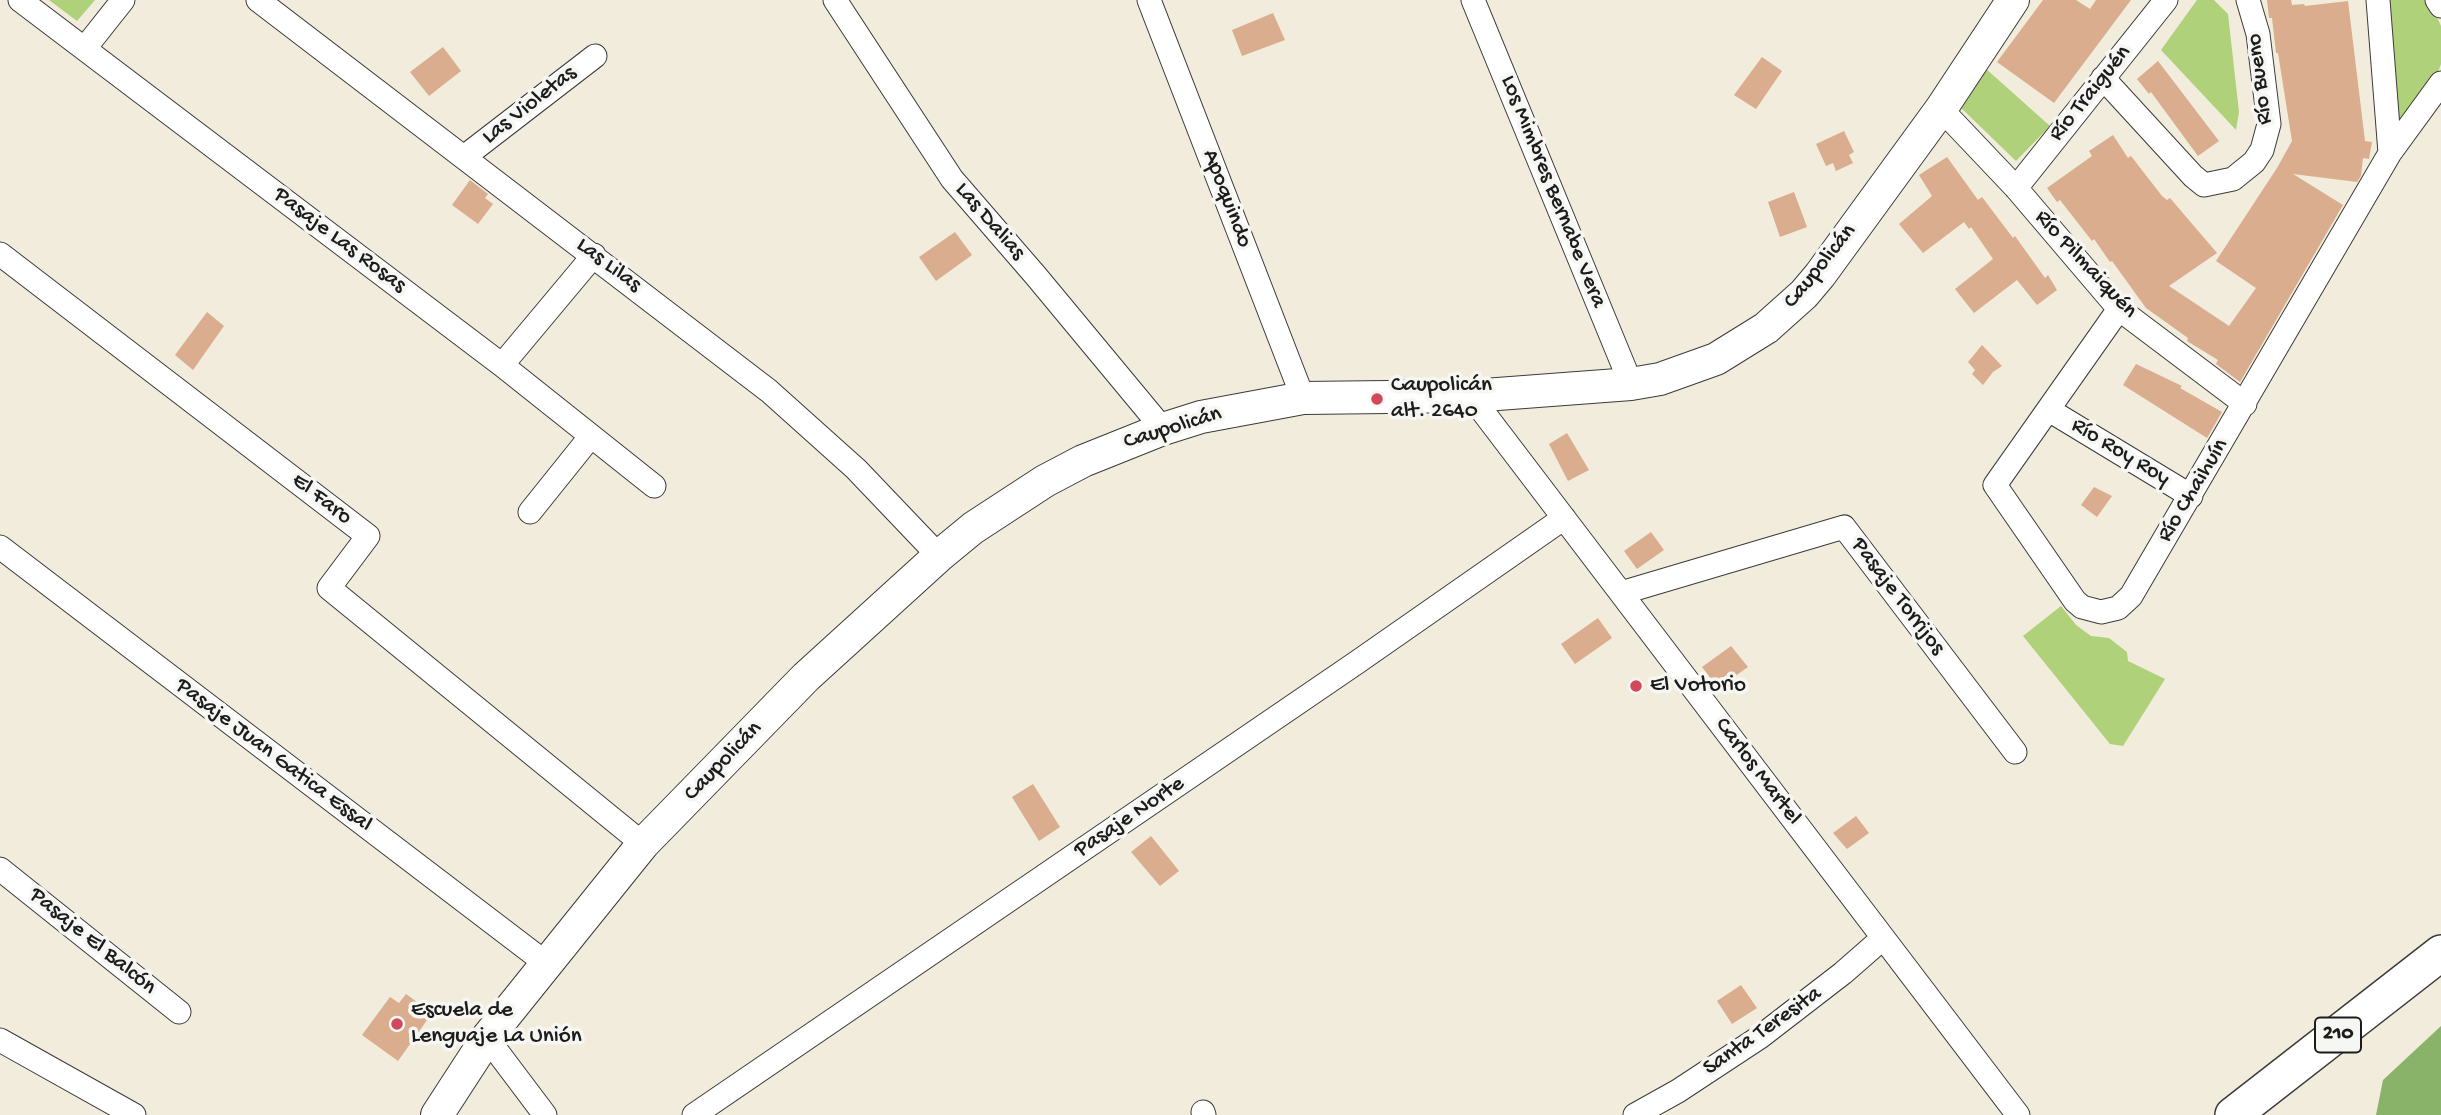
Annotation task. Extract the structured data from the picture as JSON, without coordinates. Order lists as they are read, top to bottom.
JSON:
{
  "streets": {
    "main road": ["210"],
    "street": [
      "Río Bueno",
      "Río Traiguén",
      "Las Violetas",
      "Los Mimbres Bernabe Vera",
      "Apoquindo",
      "Las Dalias",
      "Pasaje Las Rosas",
      "Río Pilmaiquén",
      "Las Lilas",
      "Caupolicán",
      "Río Roy Roy",
      "Río Chaihuín",
      "El Faro",
      "Pasaje Torrijos",
      "Pasaje Juan Gatica Essal",
      "Carlos Martel",
      "Pasaje Norte",
      "Pasaje El Balcón",
      "Santa Teresita"
    ]
  },
  "crossings": [
    ["Río Bueno", "Río Traiguén"],
    ["Río Traiguén", "Río Pilmaiquén"],
    ["Las Violetas", "Las Lilas"],
    ["Los Mimbres Bernabe Vera", "Caupolicán"],
    ["Apoquindo", "Caupolicán"],
    ["Las Dalias", "Caupolicán"],
    ["Río Pilmaiquén", "Caupolicán"],
    ["Río Pilmaiquén", "Río Chaihuín"],
    ["Las Lilas", "Caupolicán"],
    ["Caupolicán", "El Faro"],
    ["Caupolicán", "Pasaje Juan Gatica Essal"],
    ["Caupolicán", "Carlos Martel"],
    ["Río Roy Roy", "Río Chaihuín"],
    ["Pasaje Torrijos", "Carlos Martel"],
    ["Carlos Martel", "Pasaje Norte"],
    ["Carlos Martel", "Santa Teresita"]
  ],
  "places": ["Caupolicán alt. 2640", "El Votorio", "Escuela de Lenguaje La Unión"]
}
